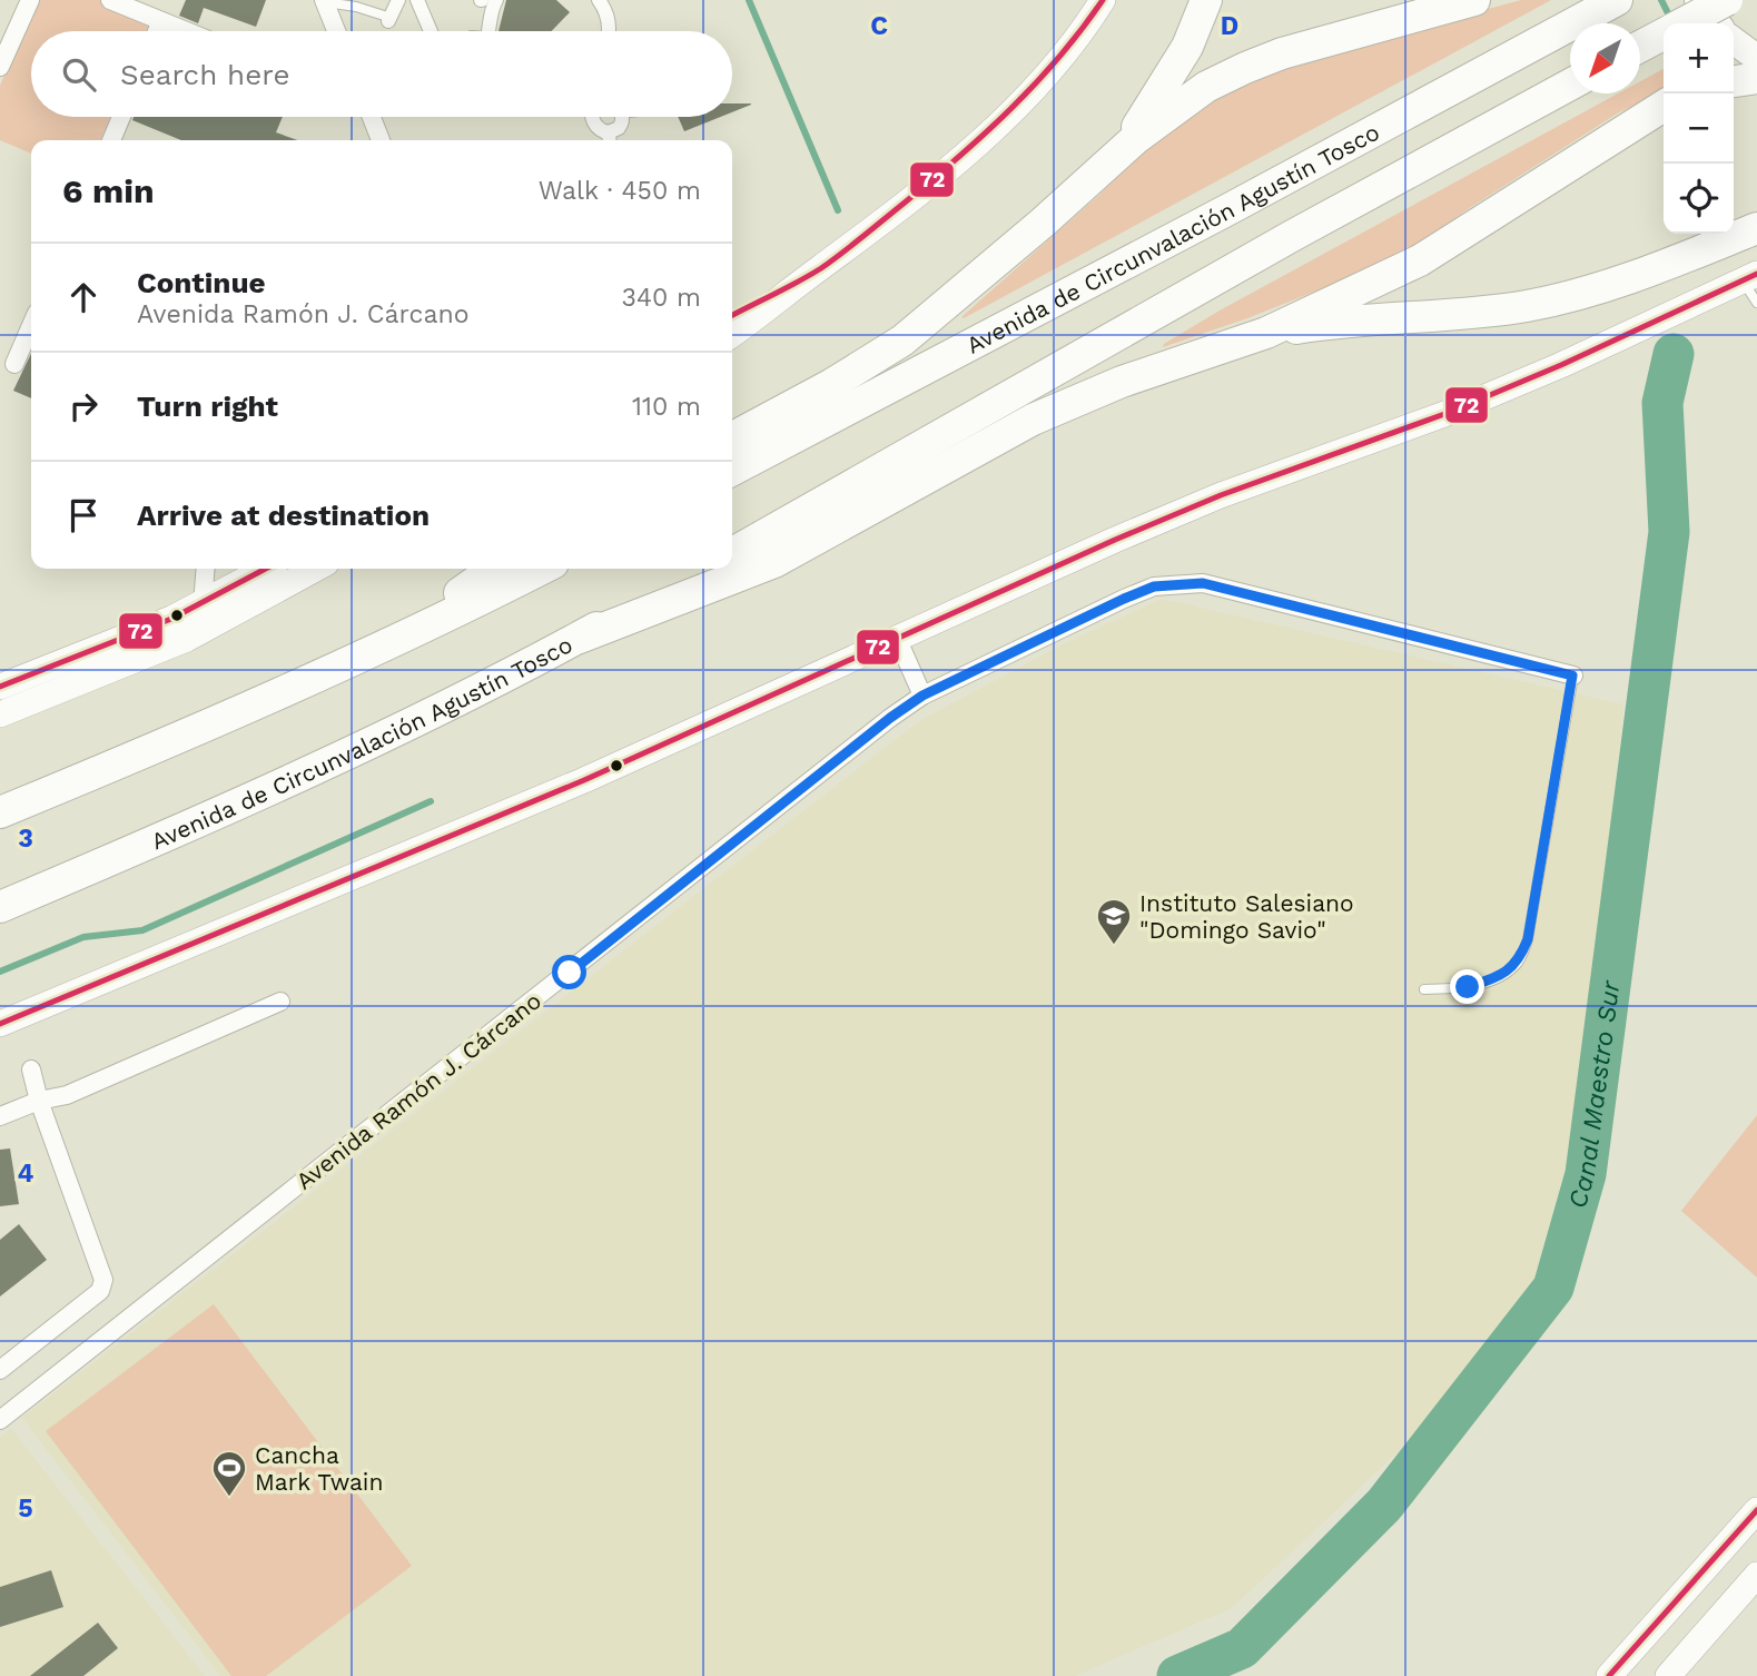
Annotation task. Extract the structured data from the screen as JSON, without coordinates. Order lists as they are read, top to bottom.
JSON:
{
  "streets": {
    "highway": ["Avenida de Circunvalación Agustín Tosco"],
    "street": ["Avenida Ramón J. Cárcano"]
  },
  "water": ["Canal Maestro Sur"],
  "places": {
    "school or university": ["Instituto Salesiano \"Domingo Savio\""],
    "sports": ["Cancha Mark Twain"]
  },
  "lines": ["transit line 72"],
  "north": "bottom left",
  "page": {
    "map_buttons": ["+", "−"],
    "search": "Search here",
    "heading": ["6 min", "Walk · 450 m"],
    "list": [
      ["Continue", "Avenida Ramón J. Cárcano", "340 m"],
      ["Turn right", "110 m"],
      "Arrive at destination"
    ]
  },
  "grid": {
    "columns": ["C", "D"],
    "rows": ["3", "4", "5"]
  }
}
